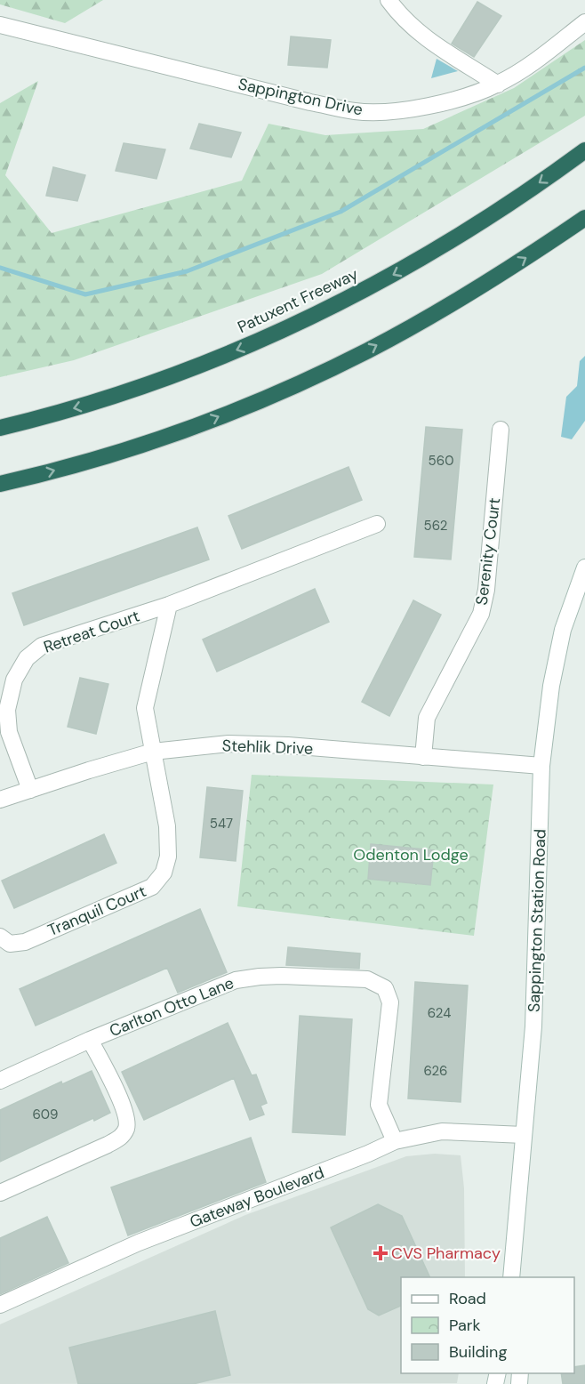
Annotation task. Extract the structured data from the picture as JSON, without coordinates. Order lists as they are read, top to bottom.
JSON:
{
  "streets": {
    "highway": ["Patuxent Freeway"],
    "street": [
      "Sappington Drive",
      "Serenity Court",
      "Retreat Court",
      "Stehlik Drive",
      "Tranquil Court",
      "Sappington Station Road",
      "Carlton Otto Lane",
      "Gateway Boulevard"
    ]
  },
  "crossings": [
    ["Serenity Court", "Stehlik Drive"],
    ["Retreat Court", "Stehlik Drive"],
    ["Retreat Court", "Tranquil Court"],
    ["Stehlik Drive", "Tranquil Court"],
    ["Stehlik Drive", "Sappington Station Road"],
    ["Sappington Station Road", "Gateway Boulevard"],
    ["Carlton Otto Lane", "Gateway Boulevard"]
  ],
  "parks": ["Odenton Lodge"],
  "places": {
    "health": ["CVS Pharmacy"]
  },
  "house_numbers": [
    "560",
    "562",
    "547",
    "624",
    "626",
    "609"
  ],
  "legend": ["Road", "Park", "Building"]
}
